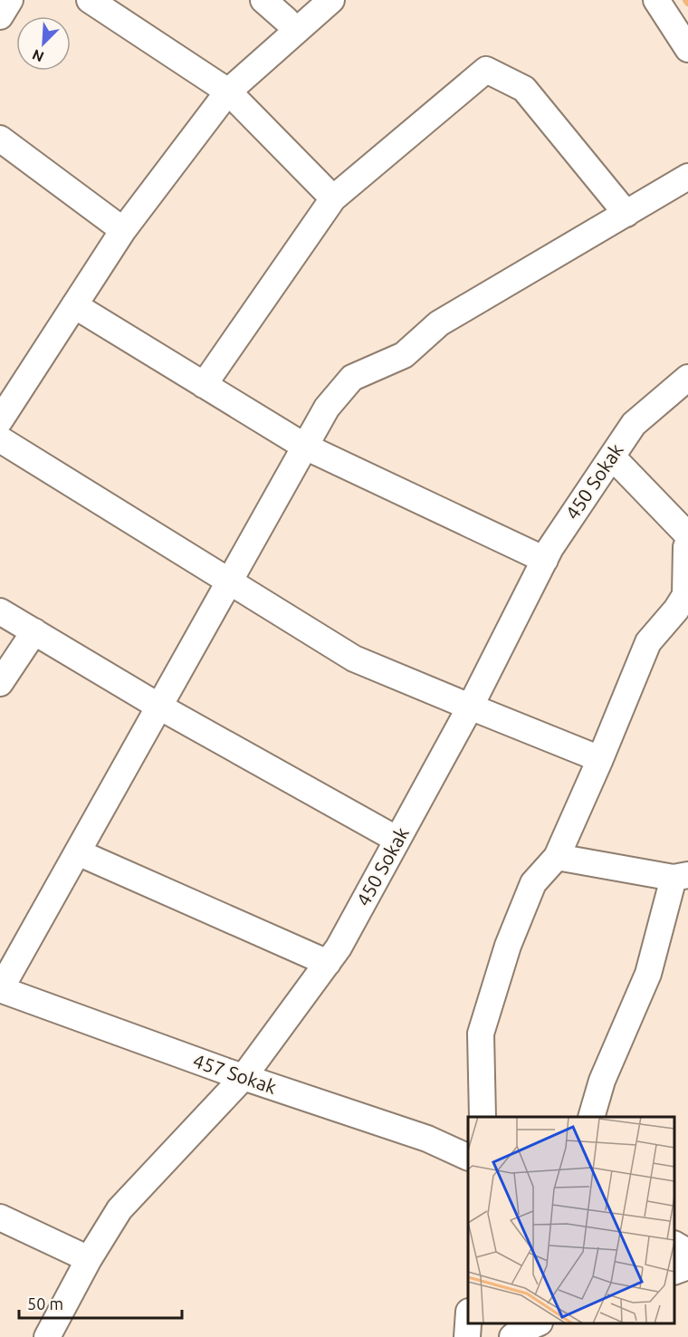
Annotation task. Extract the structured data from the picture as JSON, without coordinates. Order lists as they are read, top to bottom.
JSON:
{
  "streets": {
    "street": ["450 Sokak", "457 Sokak"]
  },
  "crossings": [
    ["450 Sokak", "457 Sokak"]
  ],
  "scale_bar": "50 m",
  "north": "bottom left"
}
